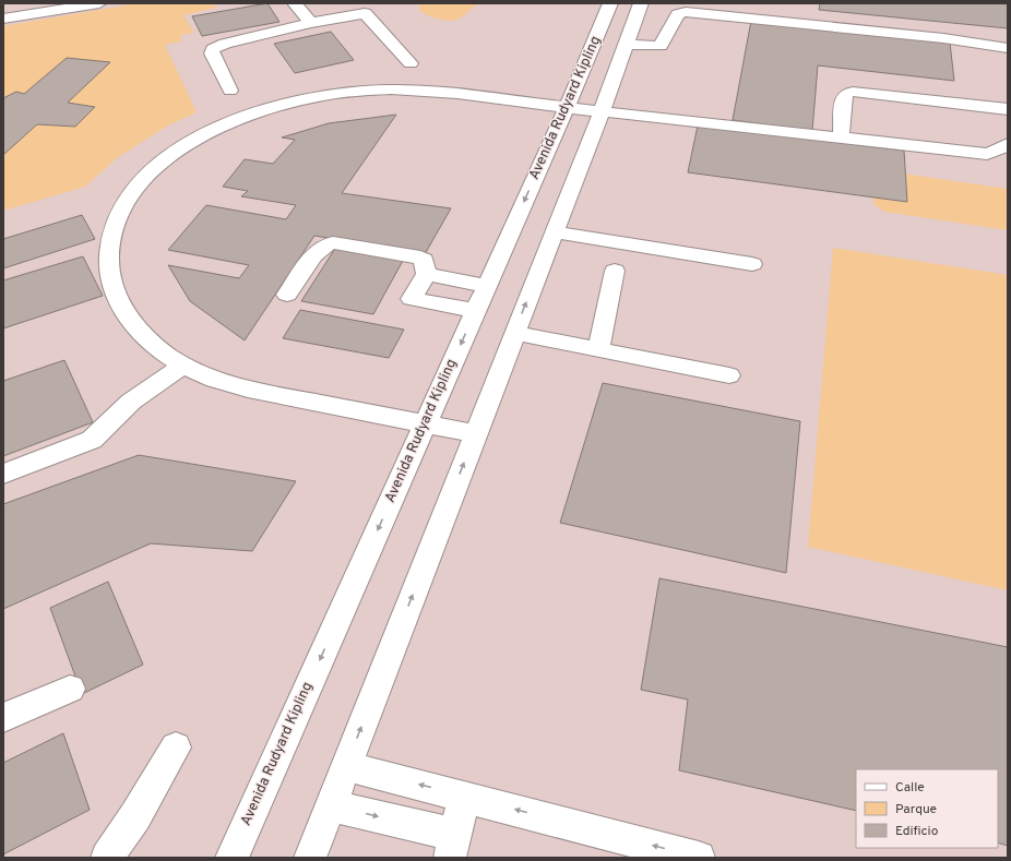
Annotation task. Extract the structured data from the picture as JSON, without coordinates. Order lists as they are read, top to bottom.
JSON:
{
  "streets": {
    "street": ["Avenida Rudyard Kipling"]
  },
  "legend": ["Calle", "Parque", "Edificio"]
}
